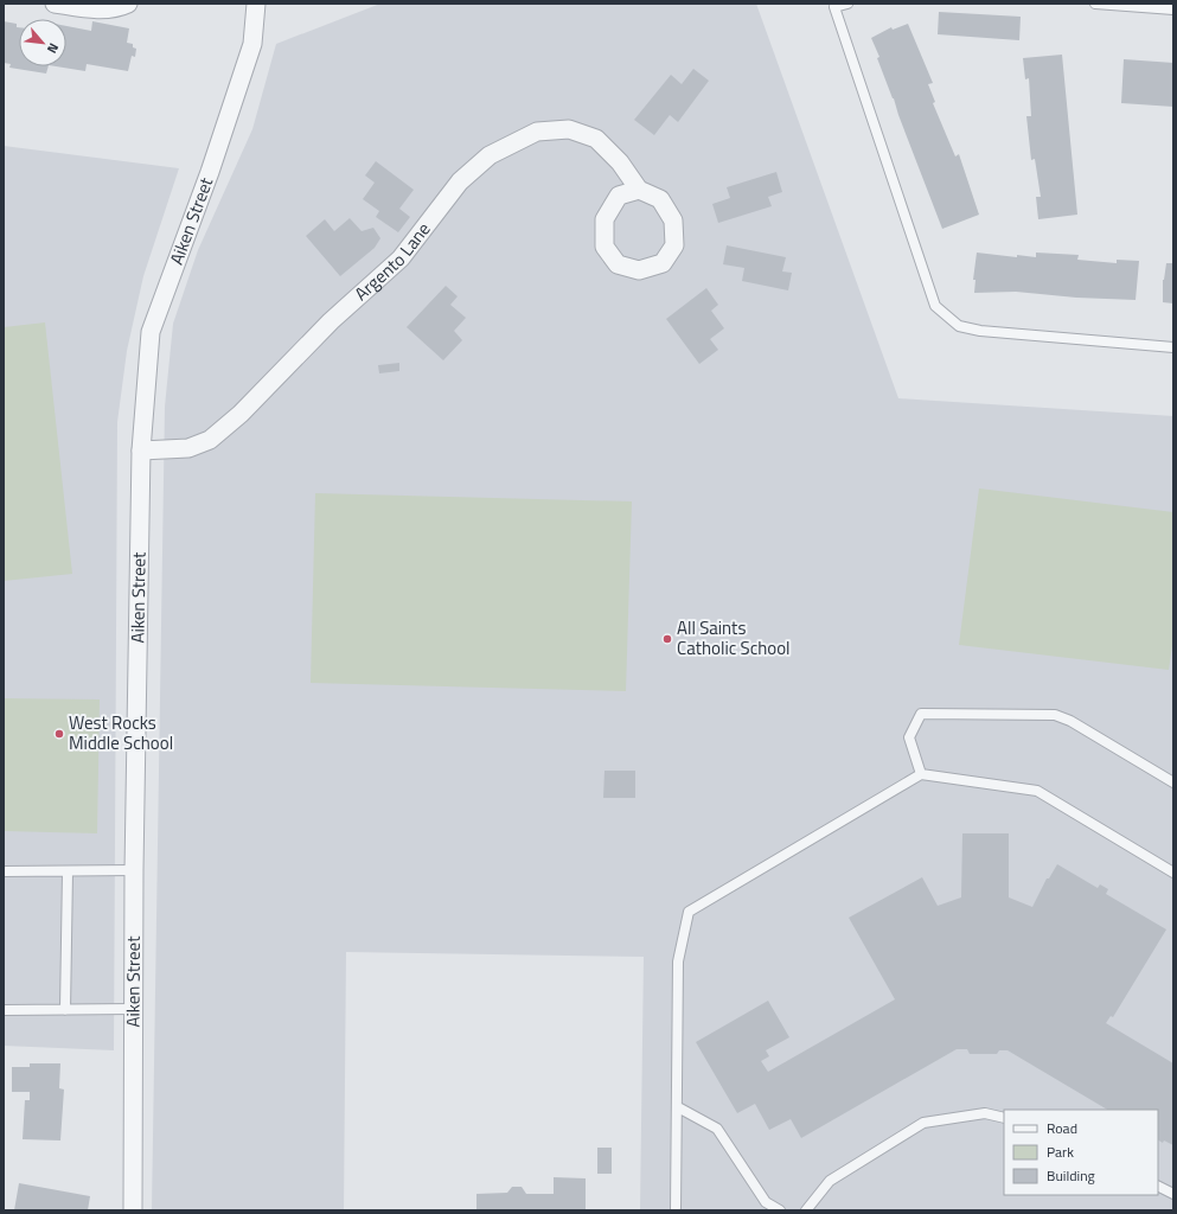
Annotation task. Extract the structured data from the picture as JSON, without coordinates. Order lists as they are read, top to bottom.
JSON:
{
  "streets": {
    "street": ["Aiken Street", "Argento Lane"]
  },
  "crossings": [
    ["Aiken Street", "Argento Lane"]
  ],
  "places": ["All Saints Catholic School", "West Rocks Middle School"],
  "legend": ["Road", "Park", "Building"],
  "north": "bottom right"
}
